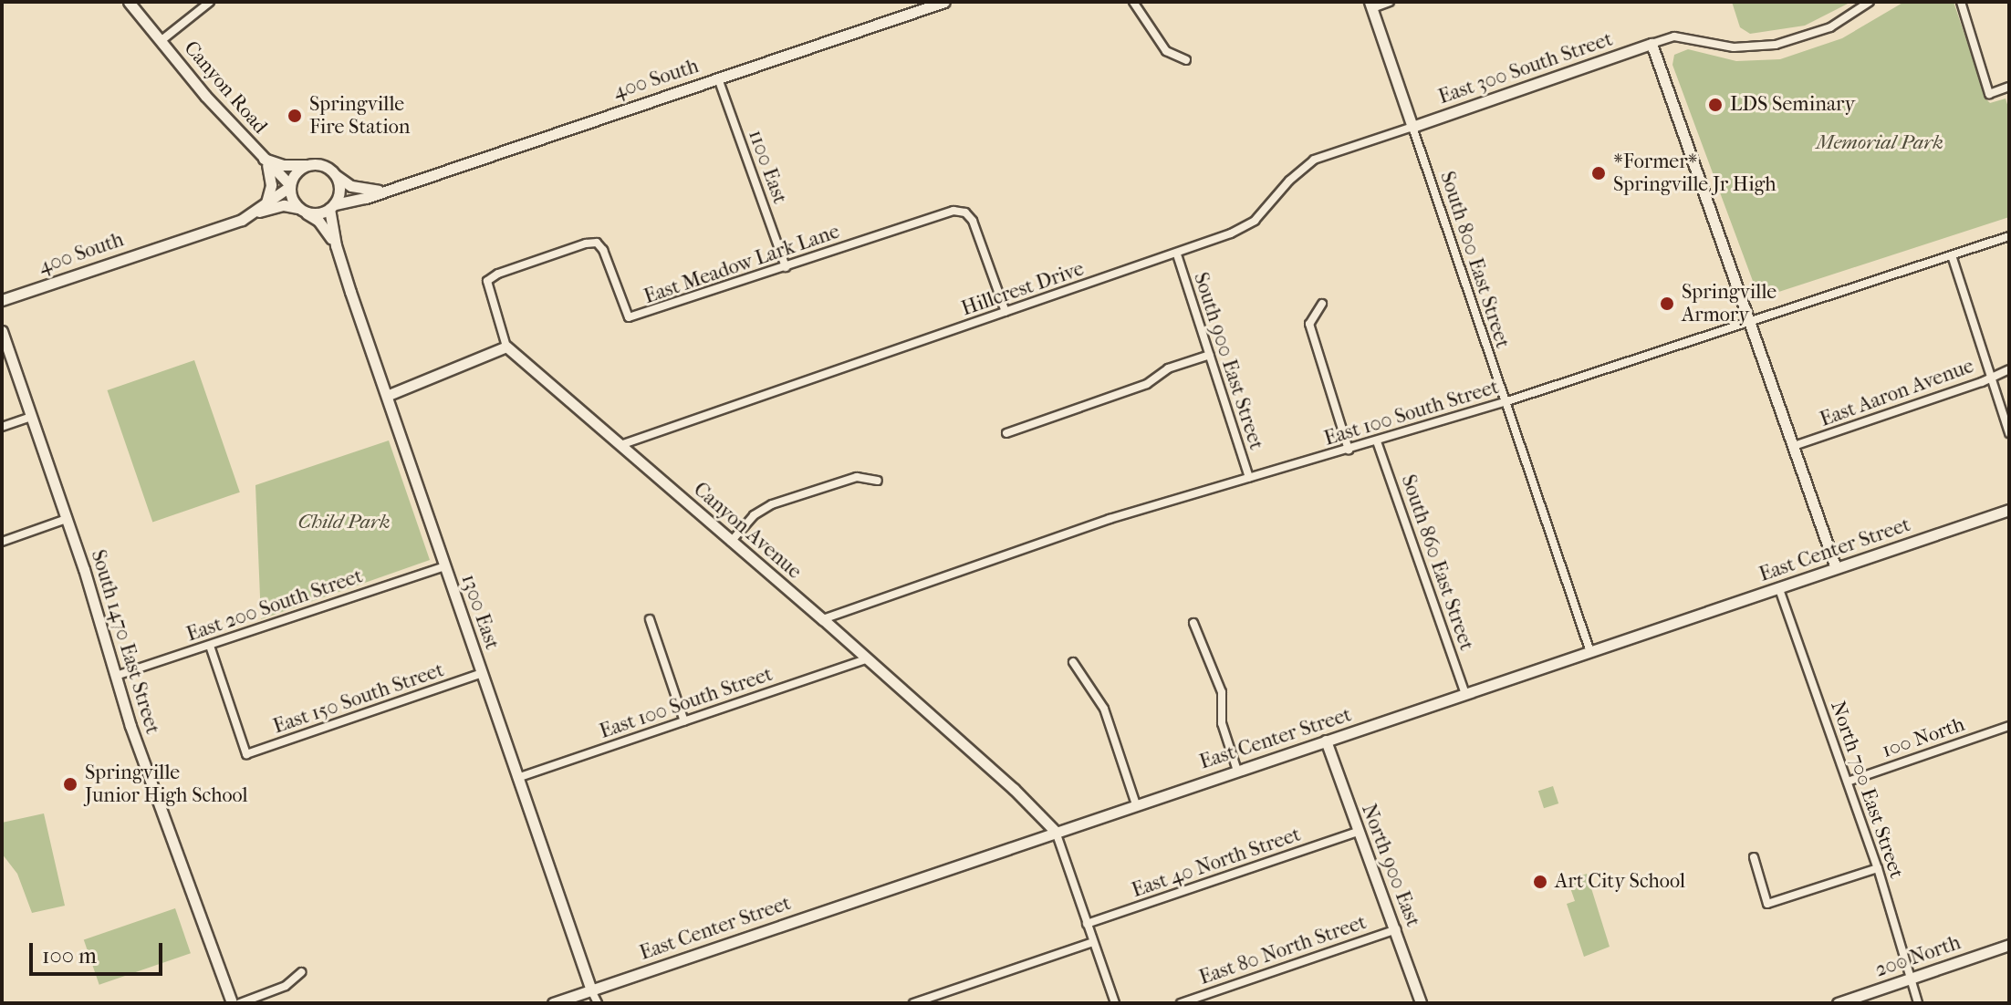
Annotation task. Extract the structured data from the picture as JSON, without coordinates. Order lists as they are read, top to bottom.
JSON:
{
  "streets": {
    "street": [
      "East 300 South Street",
      "400 South",
      "Canyon Road",
      "1100 East",
      "South 800 East Street",
      "East Meadow Lark Lane",
      "Hillcrest Drive",
      "South 900 East Street",
      "East Aaron Avenue",
      "East 100 South Street",
      "Canyon Avenue",
      "East Center Street",
      "South 860 East Street",
      "East 200 South Street",
      "1300 East",
      "South 1470 East Street",
      "East 150 South Street",
      "100 North",
      "North 700 East Street",
      "East 40 North Street",
      "North 900 East",
      "East 80 North Street",
      "200 North"
    ]
  },
  "crossings": [
    ["East 300 South Street", "South 800 East Street"],
    ["East 300 South Street", "Hillcrest Drive"],
    ["400 South", "Canyon Road"],
    ["400 South", "1100 East"],
    ["400 South", "1300 East"],
    ["Canyon Road", "1300 East"],
    ["1100 East", "East Meadow Lark Lane"],
    ["South 800 East Street", "Hillcrest Drive"],
    ["South 800 East Street", "East 100 South Street"],
    ["South 800 East Street", "East Center Street"],
    ["East Meadow Lark Lane", "Hillcrest Drive"],
    ["East Meadow Lark Lane", "Canyon Avenue"],
    ["Hillcrest Drive", "South 900 East Street"],
    ["Hillcrest Drive", "Canyon Avenue"],
    ["South 900 East Street", "East 100 South Street"],
    ["East 100 South Street", "Canyon Avenue"],
    ["East 100 South Street", "South 860 East Street"],
    ["East 100 South Street", "1300 East"],
    ["Canyon Avenue", "East Center Street"],
    ["East Center Street", "South 860 East Street"],
    ["East Center Street", "1300 East"],
    ["East Center Street", "North 700 East Street"],
    ["East Center Street", "North 900 East"],
    ["East 200 South Street", "1300 East"],
    ["East 200 South Street", "South 1470 East Street"],
    ["East 200 South Street", "East 150 South Street"],
    ["1300 East", "East 150 South Street"],
    ["100 North", "North 700 East Street"],
    ["North 700 East Street", "200 North"],
    ["East 40 North Street", "North 900 East"],
    ["North 900 East", "East 80 North Street"]
  ],
  "parks": ["Memorial Park", "Child Park"],
  "places": [
    "LDS Seminary",
    "Springville Fire Station",
    "*Former* Springville Jr High",
    "Springville Armory",
    "Springville Junior High School",
    "Art City School"
  ],
  "scale_bar": "100 m"
}
